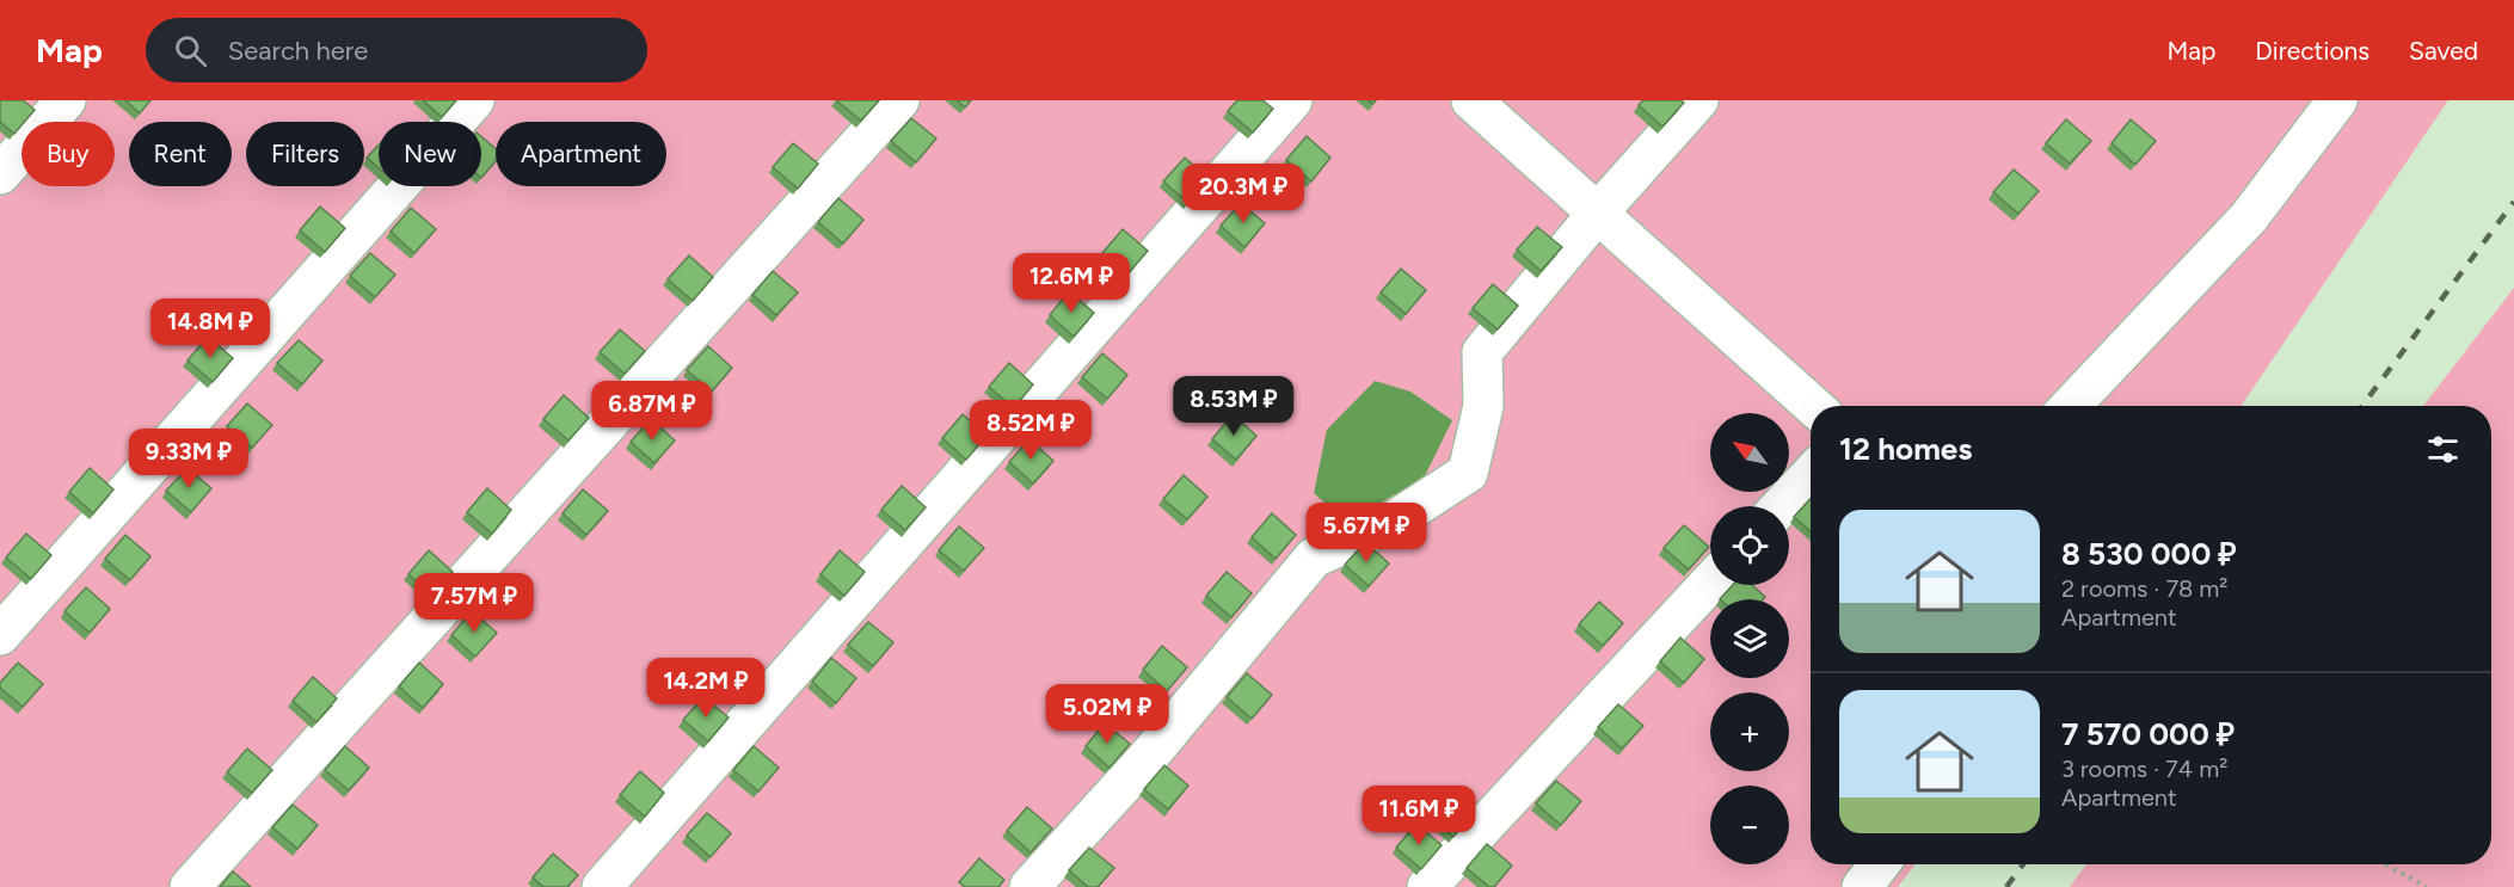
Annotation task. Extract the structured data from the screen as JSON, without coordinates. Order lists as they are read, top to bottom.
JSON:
{
  "north": "top left",
  "page": {
    "header": "Map",
    "search": "Search here",
    "nav": ["Map", "Directions", "Saved"],
    "chip": [
      "Buy",
      "Rent",
      "Filters",
      "New",
      "Apartment"
    ],
    "price": [
      "20.3M ₽",
      "12.6M ₽",
      "14.8M ₽",
      "8.53M ₽",
      "6.87M ₽",
      "8.52M ₽",
      "9.33M ₽",
      "5.67M ₽",
      "7.57M ₽",
      "14.2M ₽",
      "5.02M ₽",
      "11.6M ₽"
    ],
    "heading": "12 homes",
    "map_buttons": ["+", "−"],
    "list": [
      {
        "name": "8 530 000 ₽",
        "note": "2 rooms · 78 m² · Apartment"
      },
      {
        "name": "7 570 000 ₽",
        "note": "3 rooms · 74 m² · Apartment"
      }
    ]
  }
}
